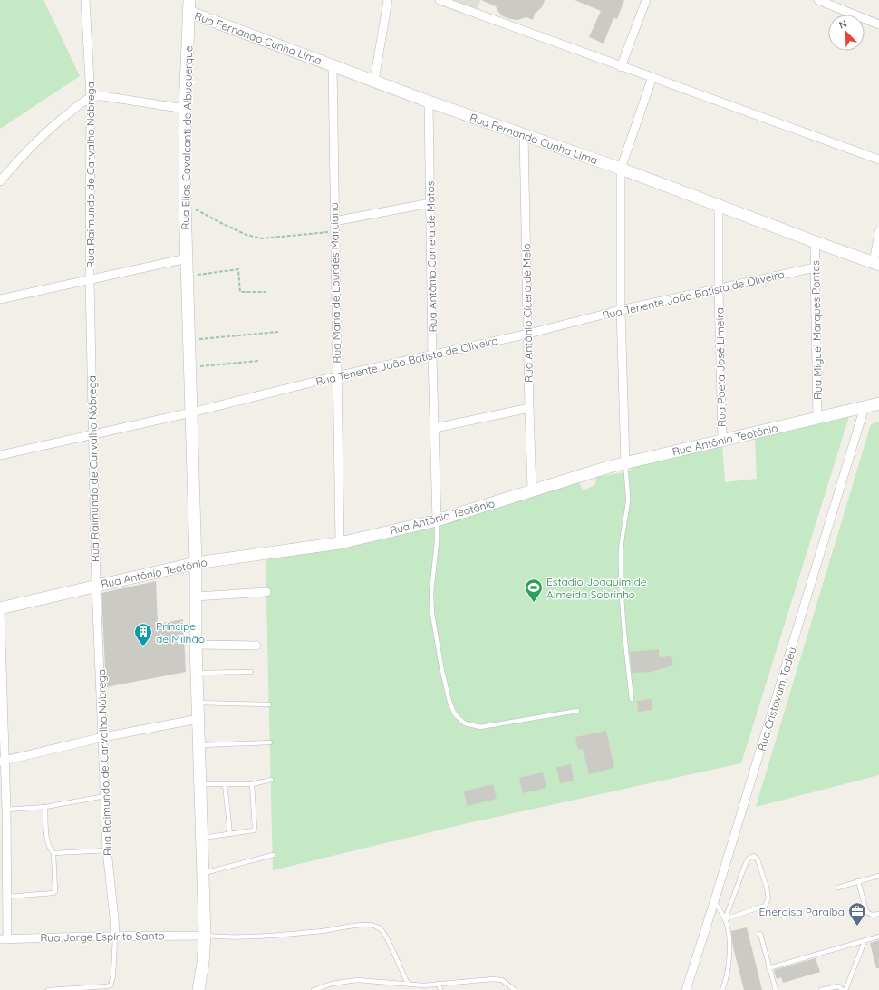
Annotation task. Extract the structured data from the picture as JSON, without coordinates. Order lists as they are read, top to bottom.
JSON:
{
  "streets": {
    "street": [
      "Rua Fernando Cunha Lima",
      "Rua Elias Cavalcanti de Albuquerque",
      "Rua Raimundo de Carvalho Nóbrega",
      "Rua Antônio Correia de Matos",
      "Rua Maria de Lourdes Marciano",
      "Rua Tenente João Batista de Oliveira",
      "Rua Antônio Cícero de Melo",
      "Rua Miguel Marques Pontes",
      "Rua Poeta José Limeira",
      "Rua Antônio Teotônio",
      "Rua Cristovam Tadeu",
      "Rua Jorge Espírito Santo"
    ]
  },
  "crossings": [
    ["Rua Fernando Cunha Lima", "Rua Elias Cavalcanti de Albuquerque"],
    ["Rua Fernando Cunha Lima", "Rua Antônio Correia de Matos"],
    ["Rua Fernando Cunha Lima", "Rua Maria de Lourdes Marciano"],
    ["Rua Fernando Cunha Lima", "Rua Antônio Cícero de Melo"],
    ["Rua Fernando Cunha Lima", "Rua Miguel Marques Pontes"],
    ["Rua Fernando Cunha Lima", "Rua Poeta José Limeira"],
    ["Rua Elias Cavalcanti de Albuquerque", "Rua Tenente João Batista de Oliveira"],
    ["Rua Elias Cavalcanti de Albuquerque", "Rua Antônio Teotônio"],
    ["Rua Elias Cavalcanti de Albuquerque", "Rua Jorge Espírito Santo"],
    ["Rua Raimundo de Carvalho Nóbrega", "Rua Tenente João Batista de Oliveira"],
    ["Rua Raimundo de Carvalho Nóbrega", "Rua Antônio Teotônio"],
    ["Rua Raimundo de Carvalho Nóbrega", "Rua Jorge Espírito Santo"],
    ["Rua Antônio Correia de Matos", "Rua Tenente João Batista de Oliveira"],
    ["Rua Antônio Correia de Matos", "Rua Antônio Teotônio"],
    ["Rua Maria de Lourdes Marciano", "Rua Tenente João Batista de Oliveira"],
    ["Rua Maria de Lourdes Marciano", "Rua Antônio Teotônio"],
    ["Rua Tenente João Batista de Oliveira", "Rua Antônio Cícero de Melo"],
    ["Rua Tenente João Batista de Oliveira", "Rua Miguel Marques Pontes"],
    ["Rua Tenente João Batista de Oliveira", "Rua Poeta José Limeira"],
    ["Rua Antônio Cícero de Melo", "Rua Antônio Teotônio"],
    ["Rua Miguel Marques Pontes", "Rua Antônio Teotônio"],
    ["Rua Poeta José Limeira", "Rua Antônio Teotônio"],
    ["Rua Antônio Teotônio", "Rua Cristovam Tadeu"]
  ],
  "places": {
    "sports": ["Estádio Joaquim de Almeida Sobrinho"],
    "building": ["Príncipe de Milhão"],
    "office": ["Energisa Paraíba"]
  },
  "north": "top left"
}
